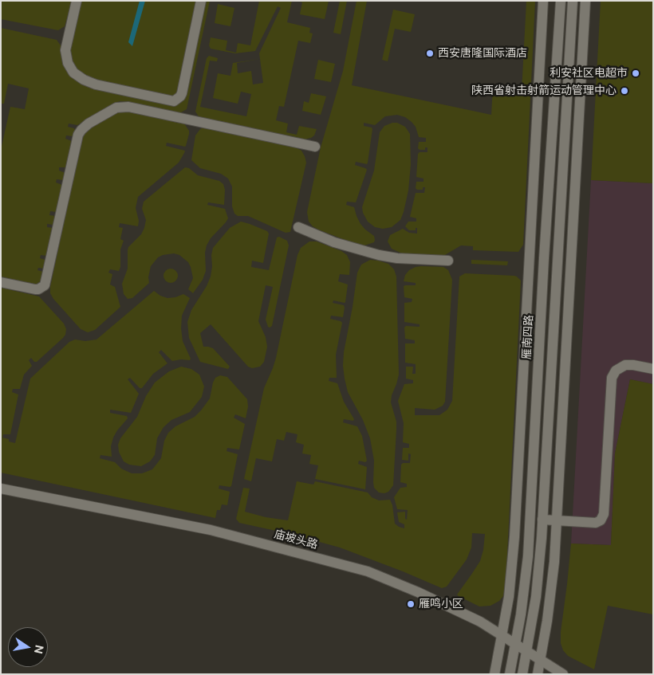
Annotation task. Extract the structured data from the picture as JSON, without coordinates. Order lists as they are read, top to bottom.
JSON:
{
  "streets": {
    "street": ["雁南四路", "庙坡头路"]
  },
  "crossings": [
    ["雁南四路", "庙坡头路"]
  ],
  "places": [
    "西安唐隆国际酒店",
    "利安社区电超市",
    "陕西省射击射箭运动管理中心",
    "雁鸣小区"
  ],
  "north": "right"
}
